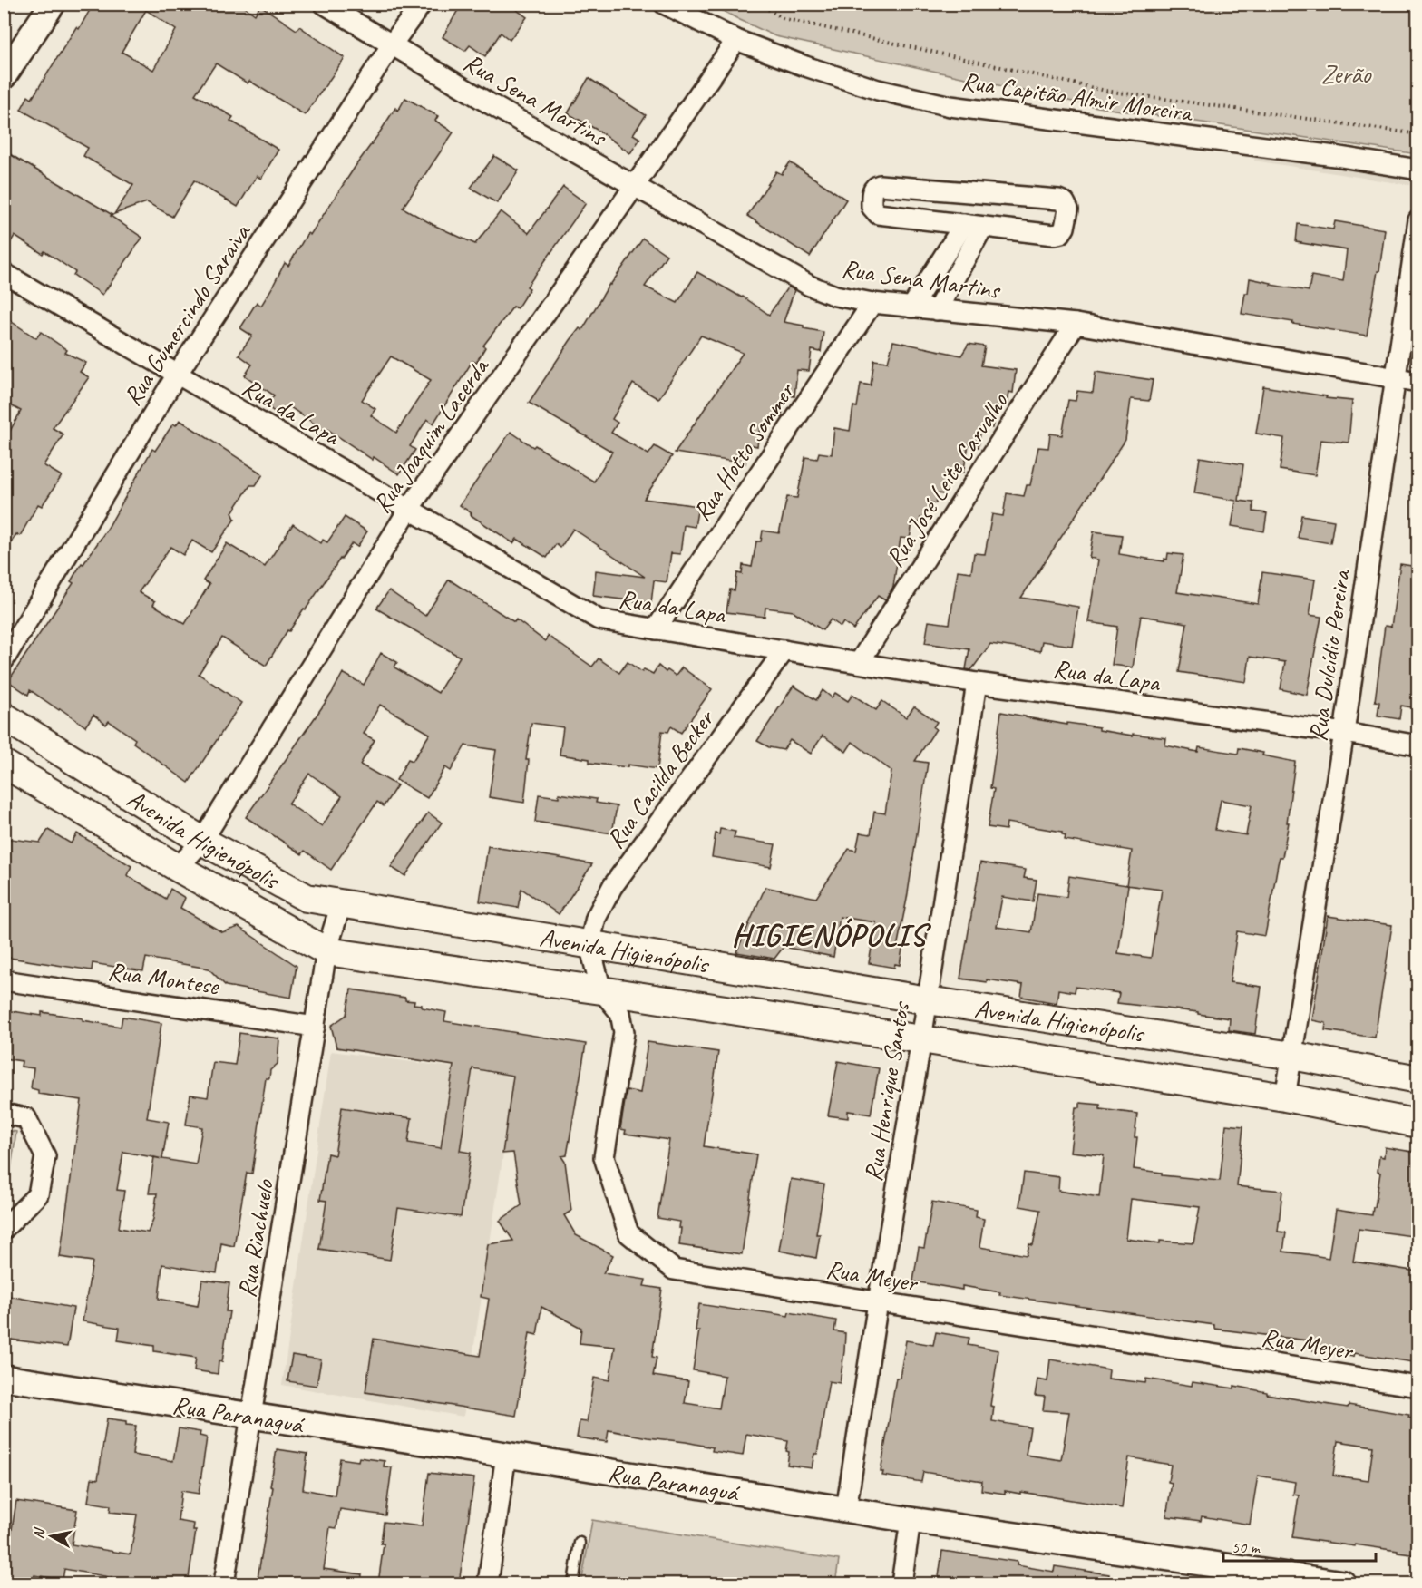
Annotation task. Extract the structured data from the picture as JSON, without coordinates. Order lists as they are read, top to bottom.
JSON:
{
  "streets": {
    "main road": ["Avenida Higienópolis"],
    "street": [
      "Rua Capitão Almir Moreira",
      "Rua Sena Martins",
      "Rua Gumercindo Saraiva",
      "Rua da Lapa",
      "Rua Joaquim Lacerda",
      "Rua Hotto Sommer",
      "Rua José Leite Carvalho",
      "Rua Dulcídio Pereira",
      "Rua Cacilda Becker",
      "Rua Montese",
      "Rua Henrique Santos",
      "Rua Riachuelo",
      "Rua Meyer",
      "Rua Paranaguá"
    ]
  },
  "crossings": [
    ["Rua Capitão Almir Moreira", "Rua Joaquim Lacerda"],
    ["Rua Sena Martins", "Rua Gumercindo Saraiva"],
    ["Rua Sena Martins", "Rua Joaquim Lacerda"],
    ["Rua Sena Martins", "Rua Hotto Sommer"],
    ["Rua Sena Martins", "Rua José Leite Carvalho"],
    ["Rua Sena Martins", "Rua Dulcídio Pereira"],
    ["Rua Gumercindo Saraiva", "Rua da Lapa"],
    ["Rua da Lapa", "Rua Joaquim Lacerda"],
    ["Rua da Lapa", "Rua Hotto Sommer"],
    ["Rua da Lapa", "Rua José Leite Carvalho"],
    ["Rua da Lapa", "Rua Dulcídio Pereira"],
    ["Rua da Lapa", "Rua Cacilda Becker"],
    ["Rua da Lapa", "Rua Henrique Santos"],
    ["Rua Joaquim Lacerda", "Avenida Higienópolis"],
    ["Rua Dulcídio Pereira", "Avenida Higienópolis"],
    ["Rua Cacilda Becker", "Avenida Higienópolis"],
    ["Rua Cacilda Becker", "Rua Meyer"],
    ["Avenida Higienópolis", "Rua Henrique Santos"],
    ["Avenida Higienópolis", "Rua Riachuelo"],
    ["Avenida Higienópolis", "Rua Meyer"],
    ["Rua Montese", "Rua Riachuelo"],
    ["Rua Henrique Santos", "Rua Meyer"],
    ["Rua Henrique Santos", "Rua Paranaguá"],
    ["Rua Riachuelo", "Rua Paranaguá"]
  ],
  "districts": ["HIGIENÓPOLIS"],
  "parks": ["Zerão"],
  "scale_bar": "50 m",
  "north": "left"
}
